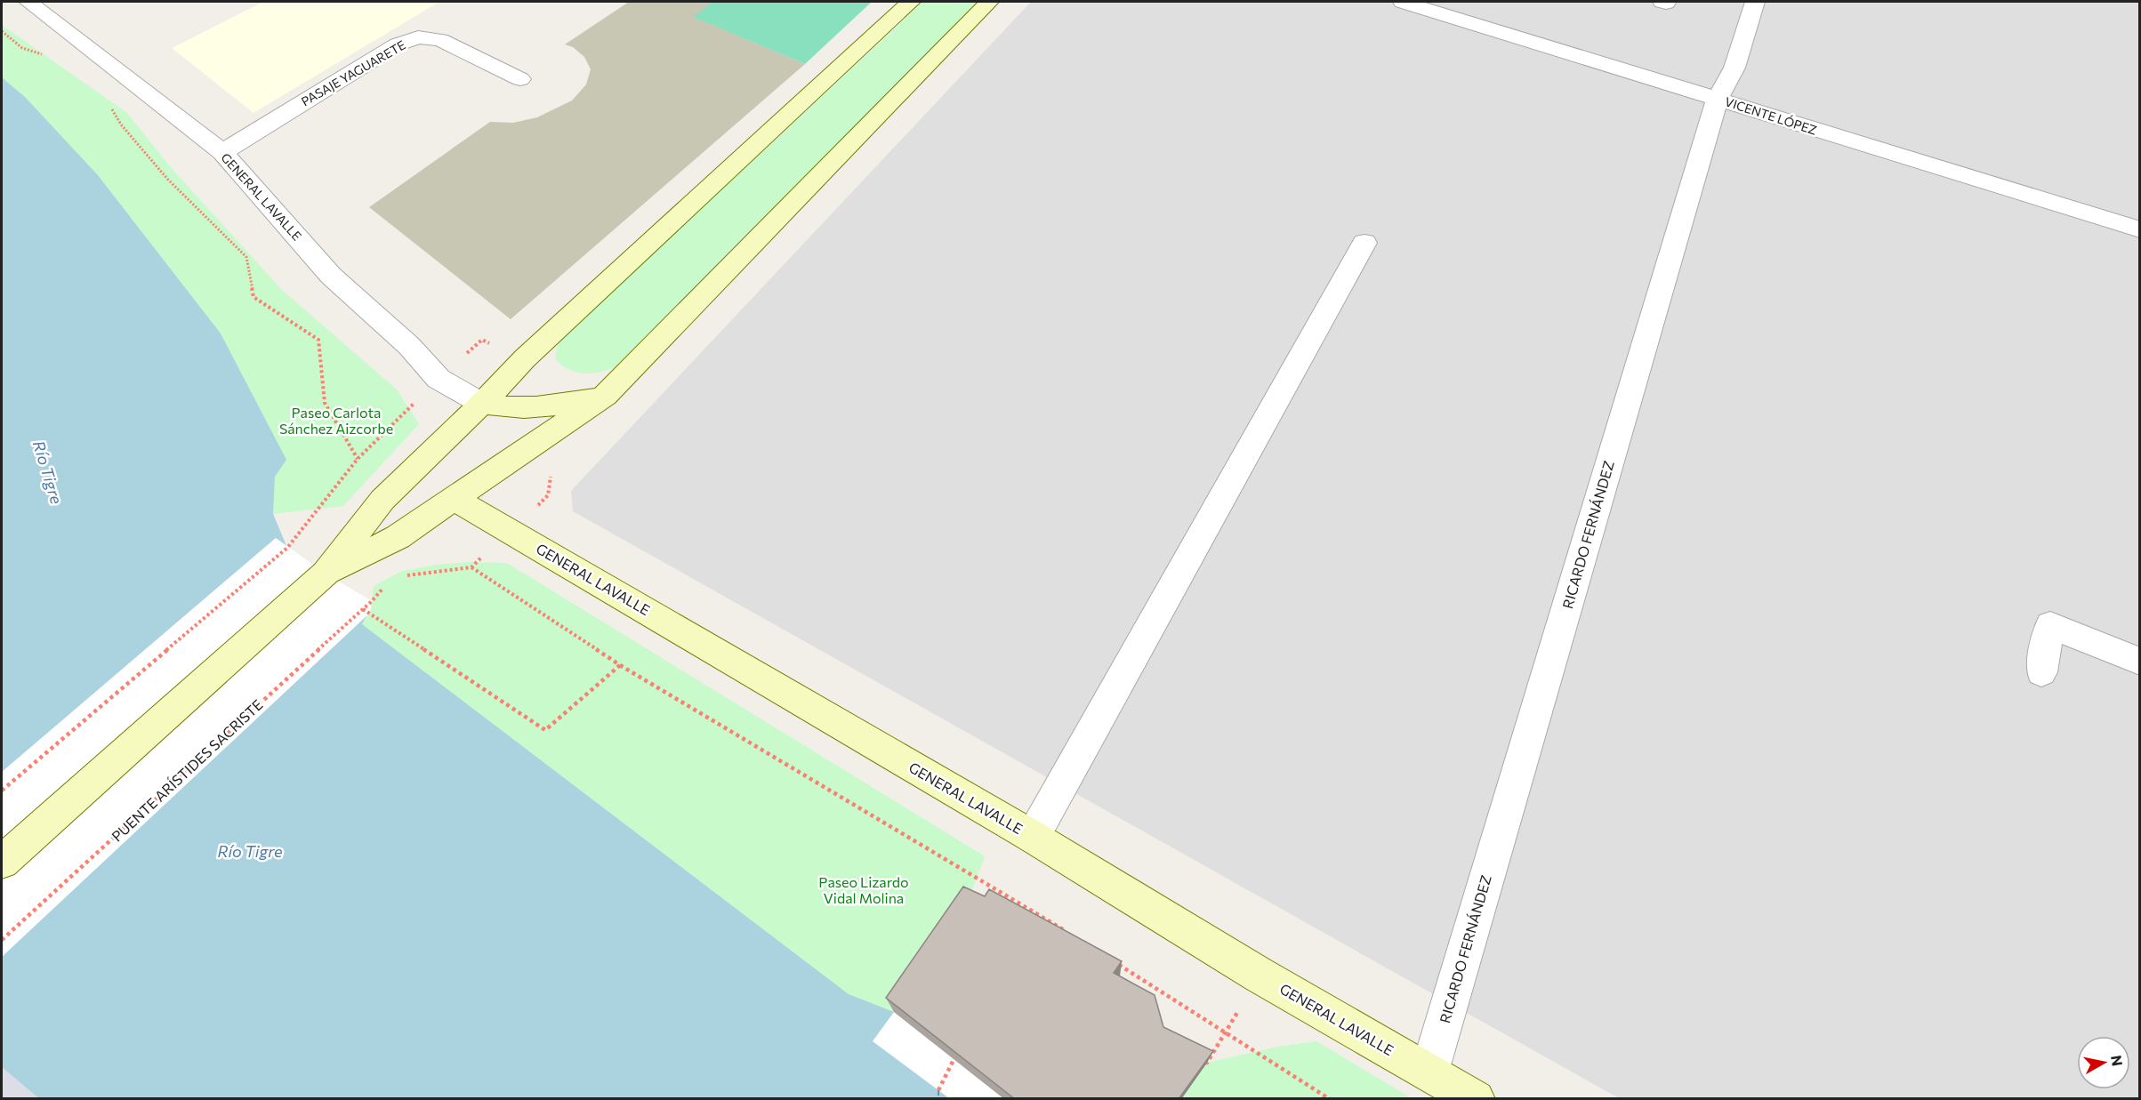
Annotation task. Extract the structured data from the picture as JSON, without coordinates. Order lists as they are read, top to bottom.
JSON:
{
  "streets": {
    "main road": ["GENERAL LAVALLE"],
    "street": ["PASAJE YAGUARETE", "VICENTE LÓPEZ", "RICARDO FERNÁNDEZ"],
    "path": ["PUENTE ARÍSTIDES SACRISTE"]
  },
  "crossings": [
    ["PASAJE YAGUARETE", "GENERAL LAVALLE"],
    ["VICENTE LÓPEZ", "RICARDO FERNÁNDEZ"],
    ["GENERAL LAVALLE", "RICARDO FERNÁNDEZ"]
  ],
  "water": ["Río Tigre"],
  "parks": ["Paseo Carlota Sánchez Aizcorbe", "Paseo Lizardo Vidal Molina"],
  "north": "right"
}
